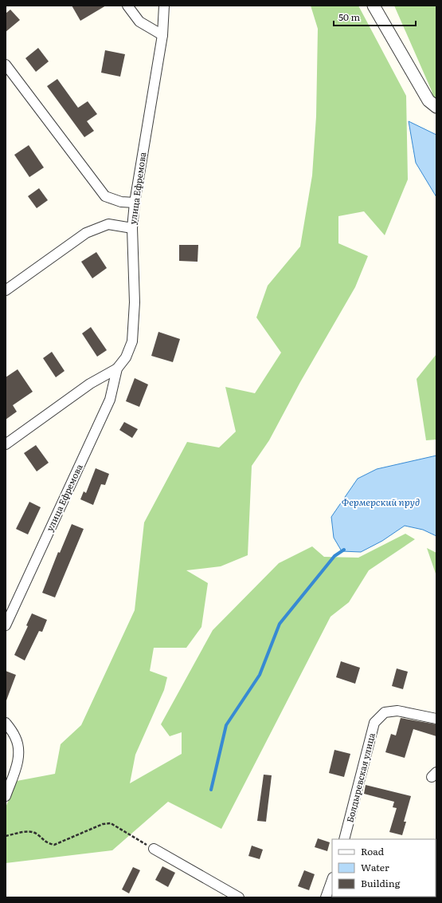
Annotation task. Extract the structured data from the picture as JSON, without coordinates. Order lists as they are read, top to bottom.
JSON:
{
  "streets": {
    "street": ["улица Ефремова", "Болдыревская улица"]
  },
  "water": ["Фермерский пруд"],
  "legend": ["Road", "Water", "Building"],
  "scale_bar": "50 m"
}
